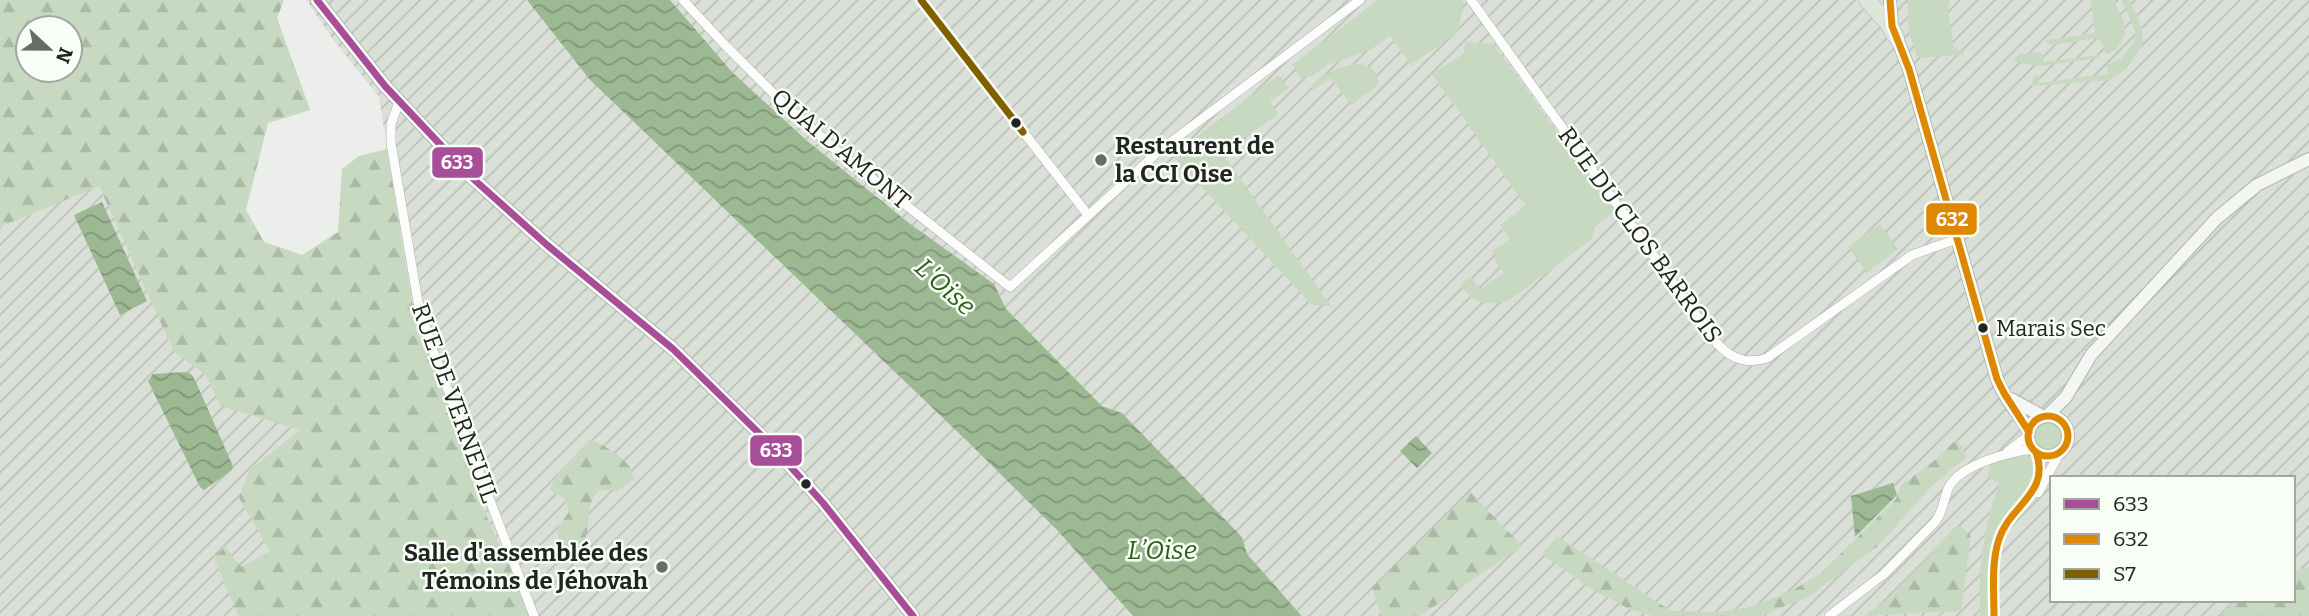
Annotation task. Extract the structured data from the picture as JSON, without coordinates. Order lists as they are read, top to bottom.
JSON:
{
  "streets": {
    "street": ["QUAI D'AMONT", "RUE DU CLOS BARROIS", "RUE DE VERNEUIL"]
  },
  "water": ["L'Oise", "L’Oise"],
  "places": ["Restaurent de la CCI Oise", "Marais Sec", "Salle d'assemblée des Témoins de Jéhovah"],
  "lines": ["transit line 633", "transit line 632", "transit line S7"],
  "legend": ["633", "632", "S7"],
  "north": "right"
}
